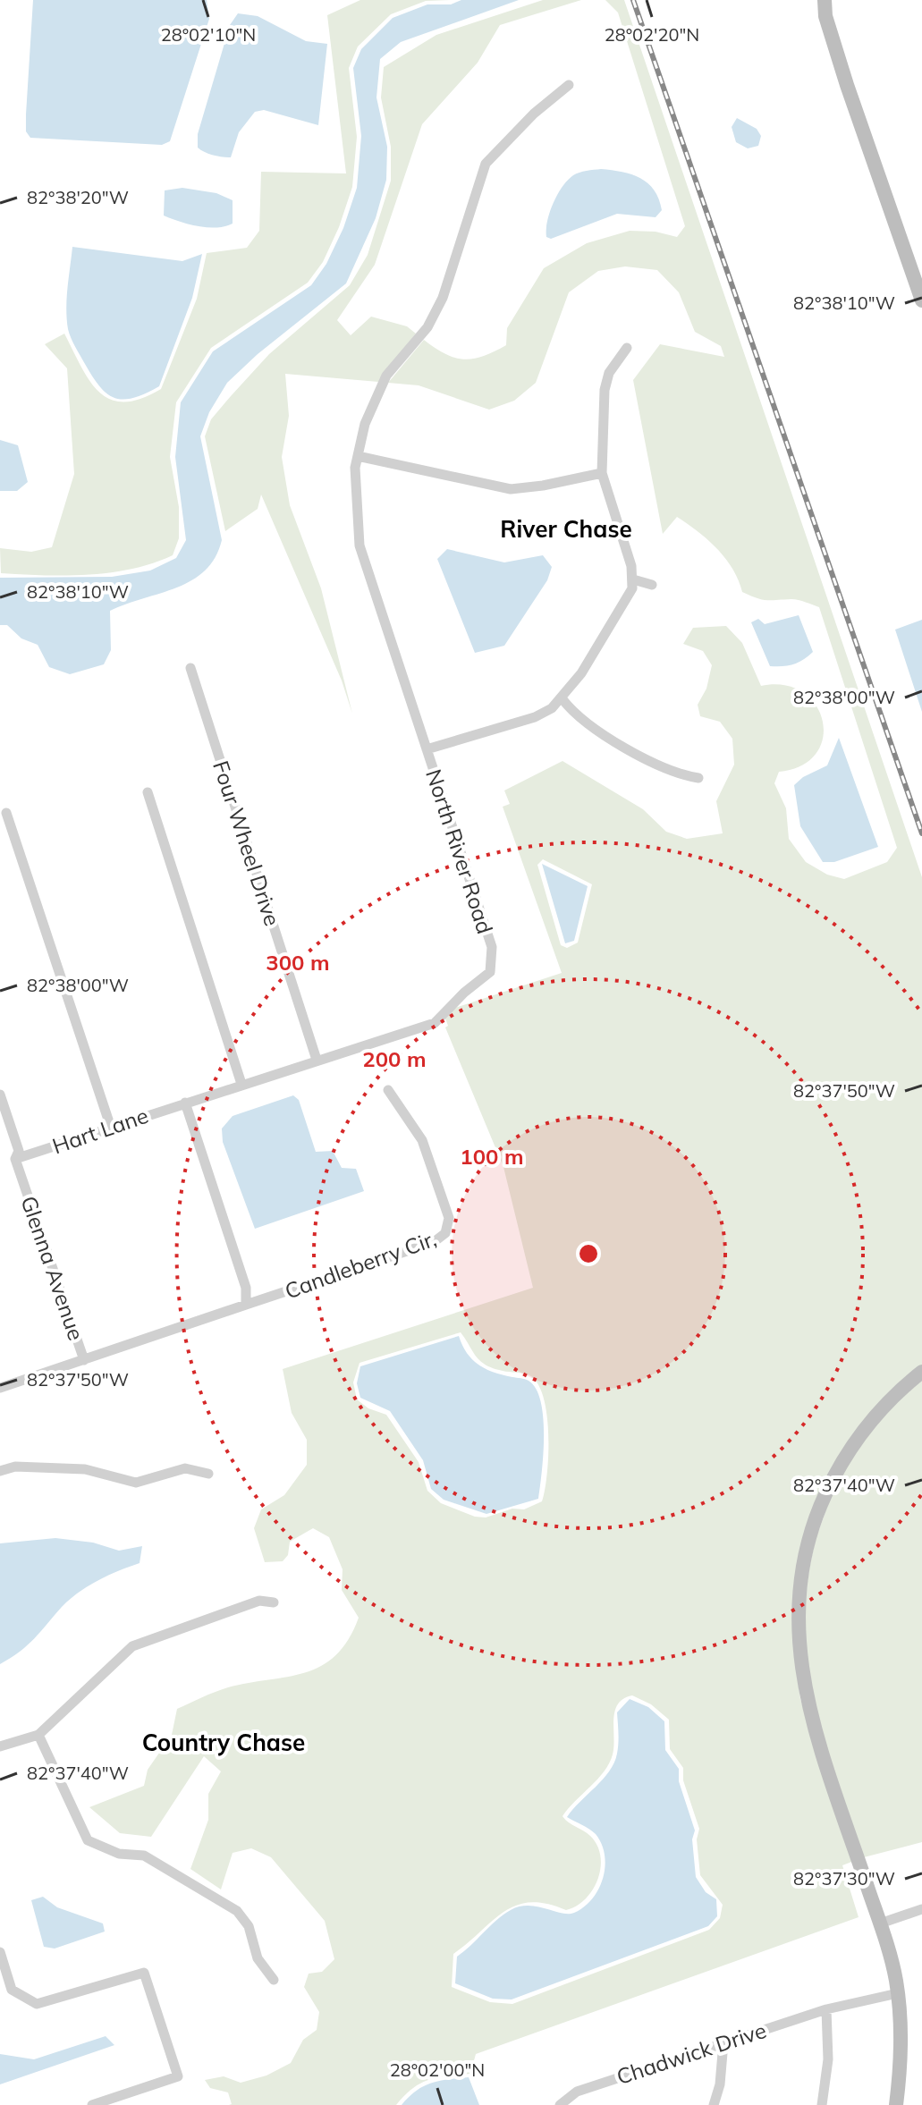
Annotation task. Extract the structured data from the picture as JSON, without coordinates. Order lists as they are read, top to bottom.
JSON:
{
  "streets": {
    "street": [
      "Four Wheel Drive",
      "North River Road",
      "Hart Lane",
      "Candleberry Cir,",
      "Glenna Avenue",
      "Chadwick Drive"
    ]
  },
  "crossings": [
    ["Four Wheel Drive", "North River Road"],
    ["North River Road", "Hart Lane"],
    ["Hart Lane", "Glenna Avenue"]
  ],
  "districts": ["River Chase", "Country Chase"],
  "coordinates": [
    "28°02'10\"N",
    "28°02'20\"N",
    "82°38'20\"W",
    "82°38'10\"W",
    "82°38'00\"W",
    "82°37'50\"W",
    "82°37'40\"W",
    "82°37'30\"W",
    "28°02'00\"N"
  ],
  "rings": ["300 m", "200 m", "100 m"]
}
